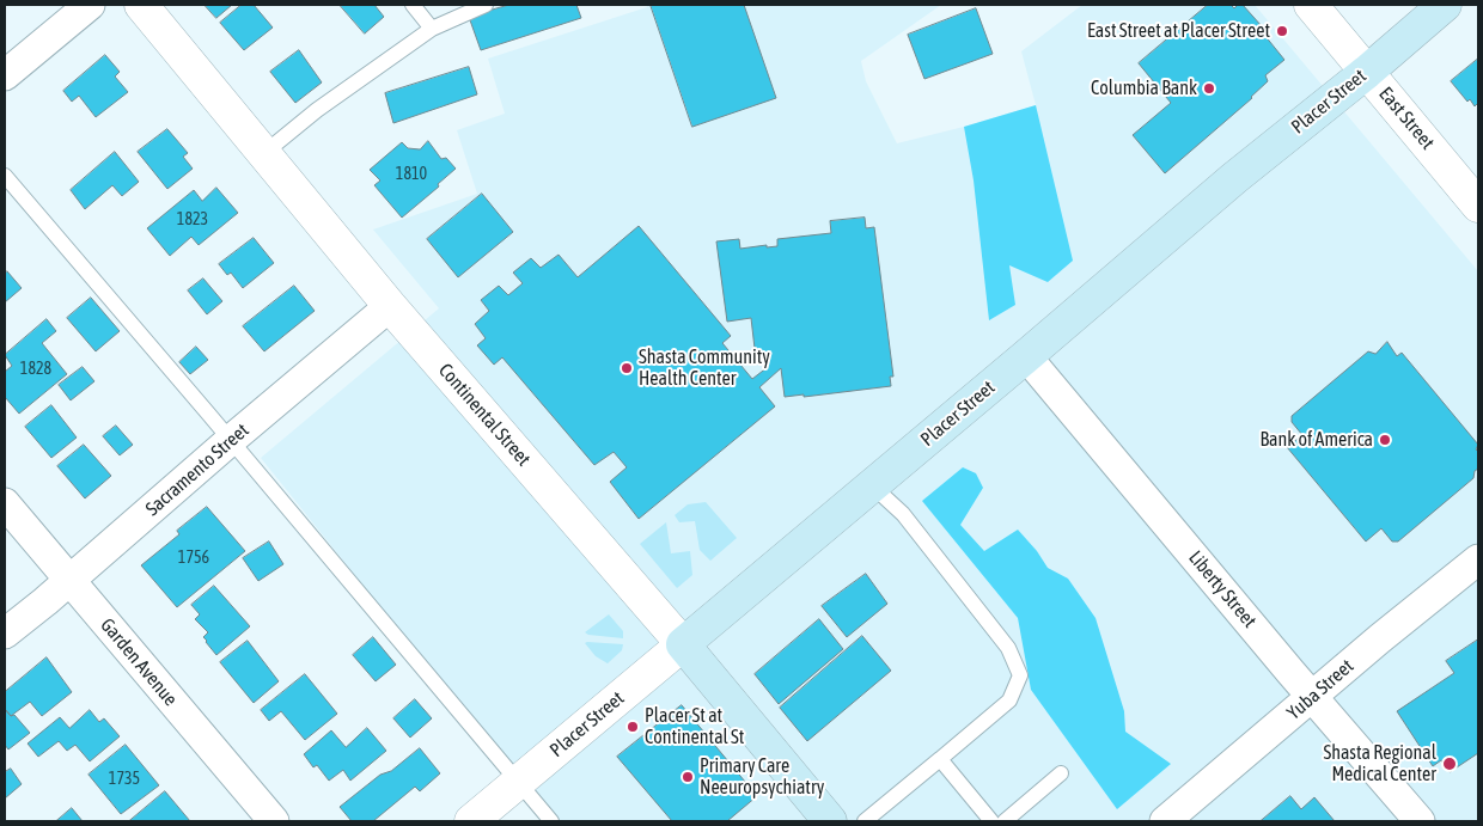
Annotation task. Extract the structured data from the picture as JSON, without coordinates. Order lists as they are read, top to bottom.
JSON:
{
  "streets": {
    "main road": ["Placer Street", "Continental Street"],
    "street": [
      "East Street",
      "Sacramento Street",
      "Liberty Street",
      "Garden Avenue",
      "Yuba Street"
    ]
  },
  "crossings": [
    ["Placer Street", "East Street"],
    ["Placer Street", "Continental Street"],
    ["Placer Street", "Liberty Street"],
    ["Continental Street", "Sacramento Street"],
    ["Sacramento Street", "Garden Avenue"],
    ["Liberty Street", "Yuba Street"]
  ],
  "places": [
    "East Street at Placer Street",
    "Columbia Bank",
    "Shasta Community Health Center",
    "Bank of America",
    "Placer St at Continental St",
    "Shasta Regional Medical Center",
    "Primary Care Neeuropsychiatry"
  ],
  "house_numbers": [
    "1810",
    "1823",
    "1828",
    "1756",
    "1735"
  ]
}
